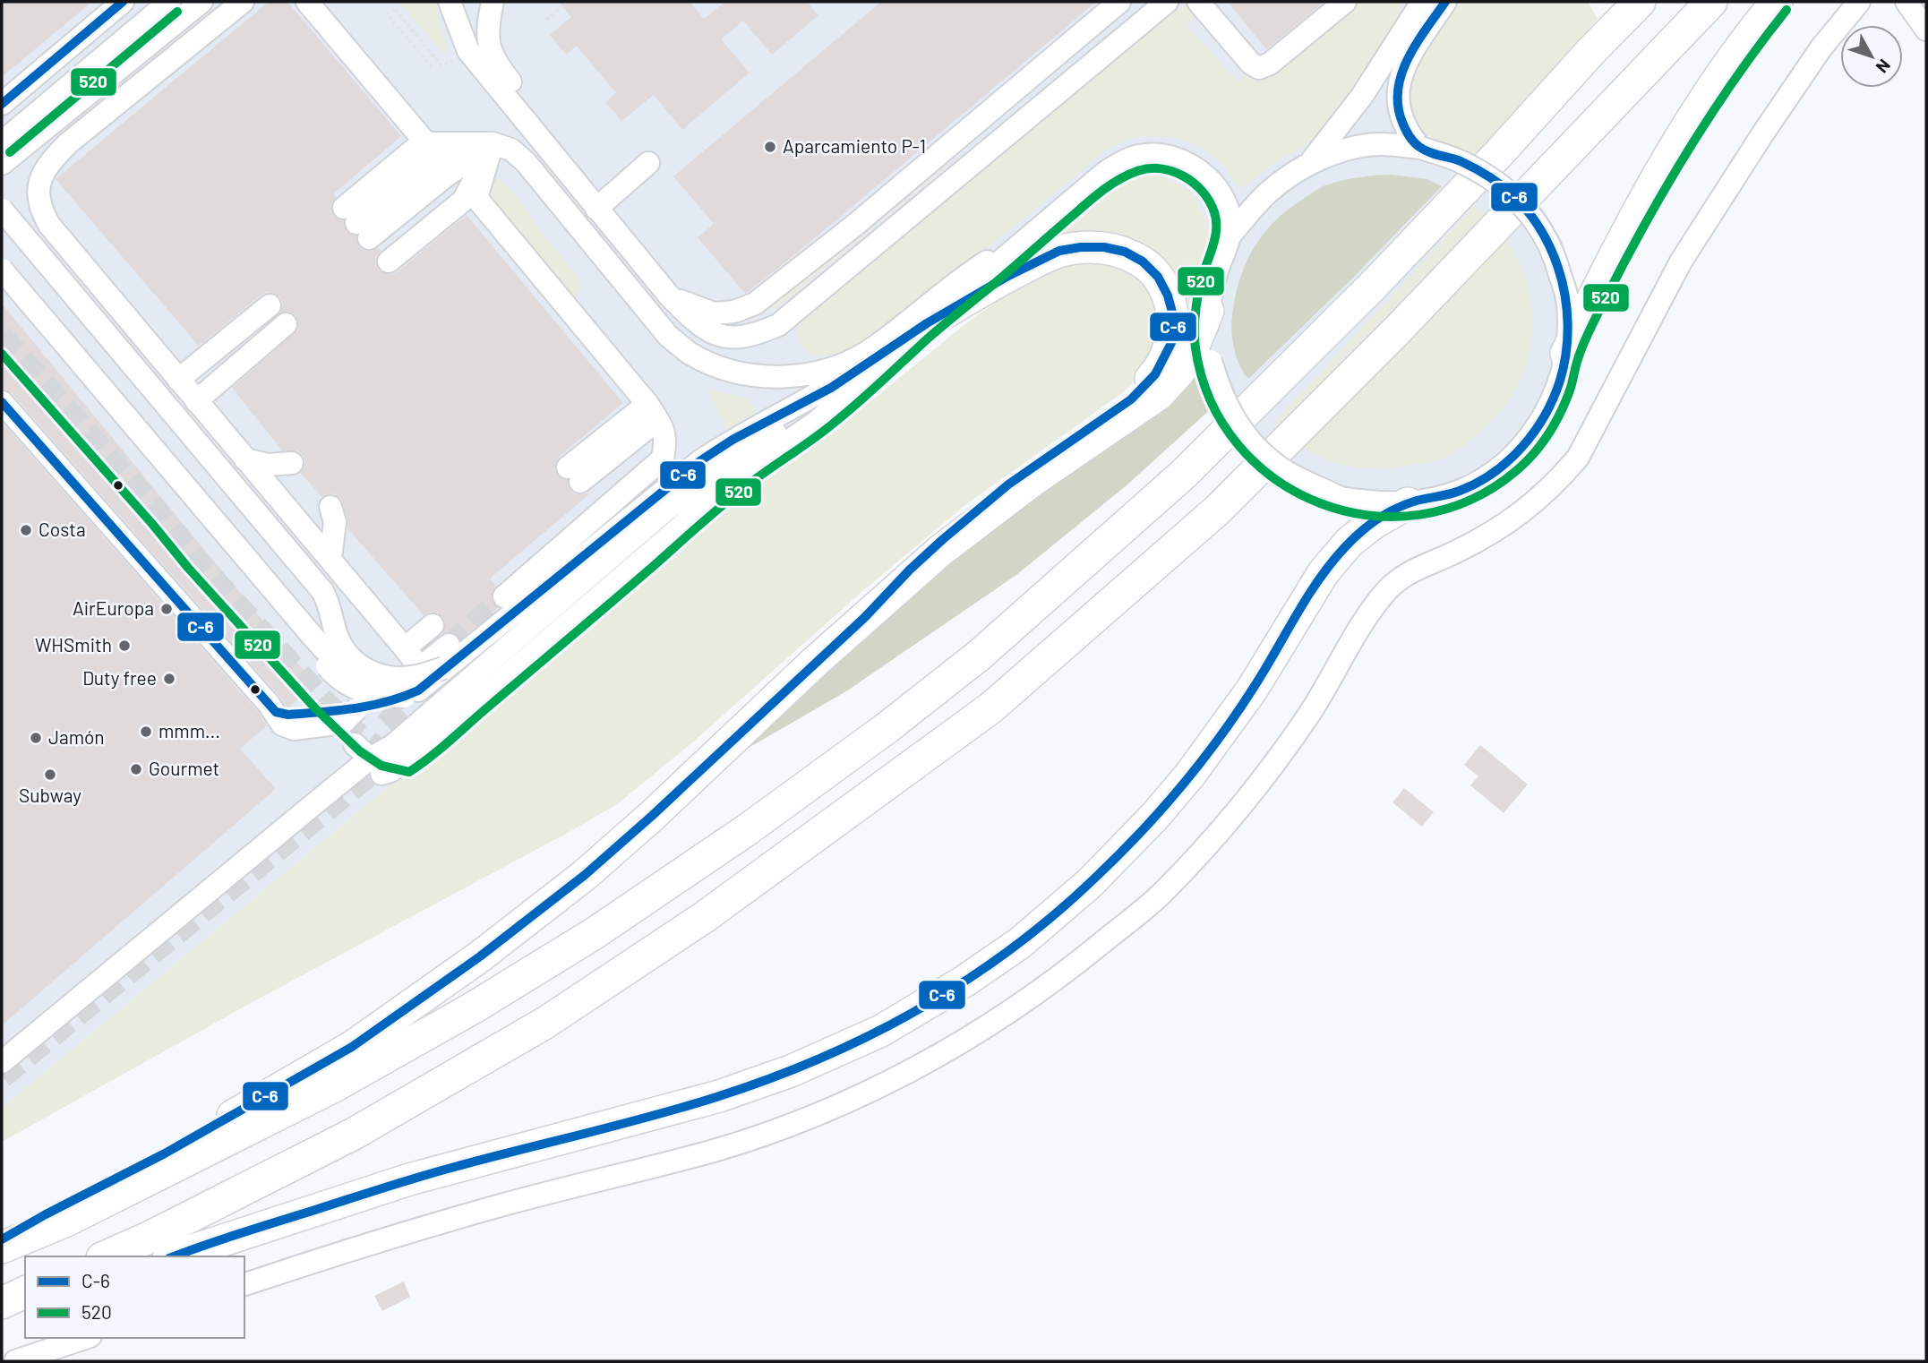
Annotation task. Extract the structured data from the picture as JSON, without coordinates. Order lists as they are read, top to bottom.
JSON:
{
  "places": [
    "Aparcamiento P-1",
    "Costa",
    "AirEuropa",
    "WHSmith",
    "Duty free",
    "mmm...",
    "Jamón",
    "Gourmet",
    "Subway"
  ],
  "lines": ["transit line C-6", "transit line 520"],
  "legend": ["C-6", "520"],
  "north": "bottom right"
}
